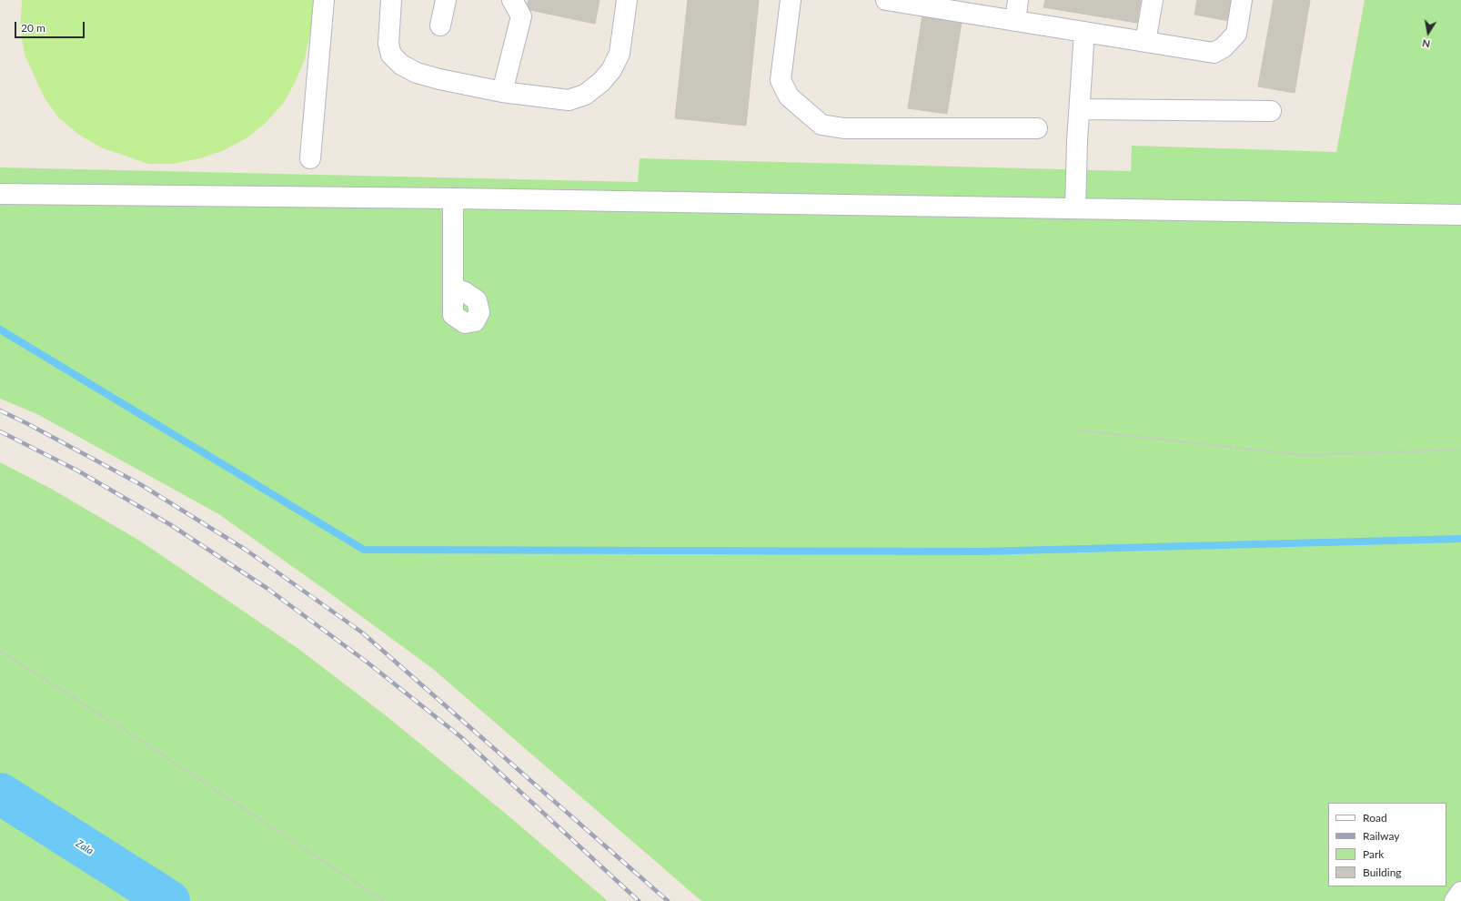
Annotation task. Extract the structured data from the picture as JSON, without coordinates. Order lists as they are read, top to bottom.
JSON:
{
  "water": ["Zala"],
  "legend": [
    "Road",
    "Railway",
    "Park",
    "Building"
  ],
  "scale_bar": "20 m",
  "north": "bottom"
}
